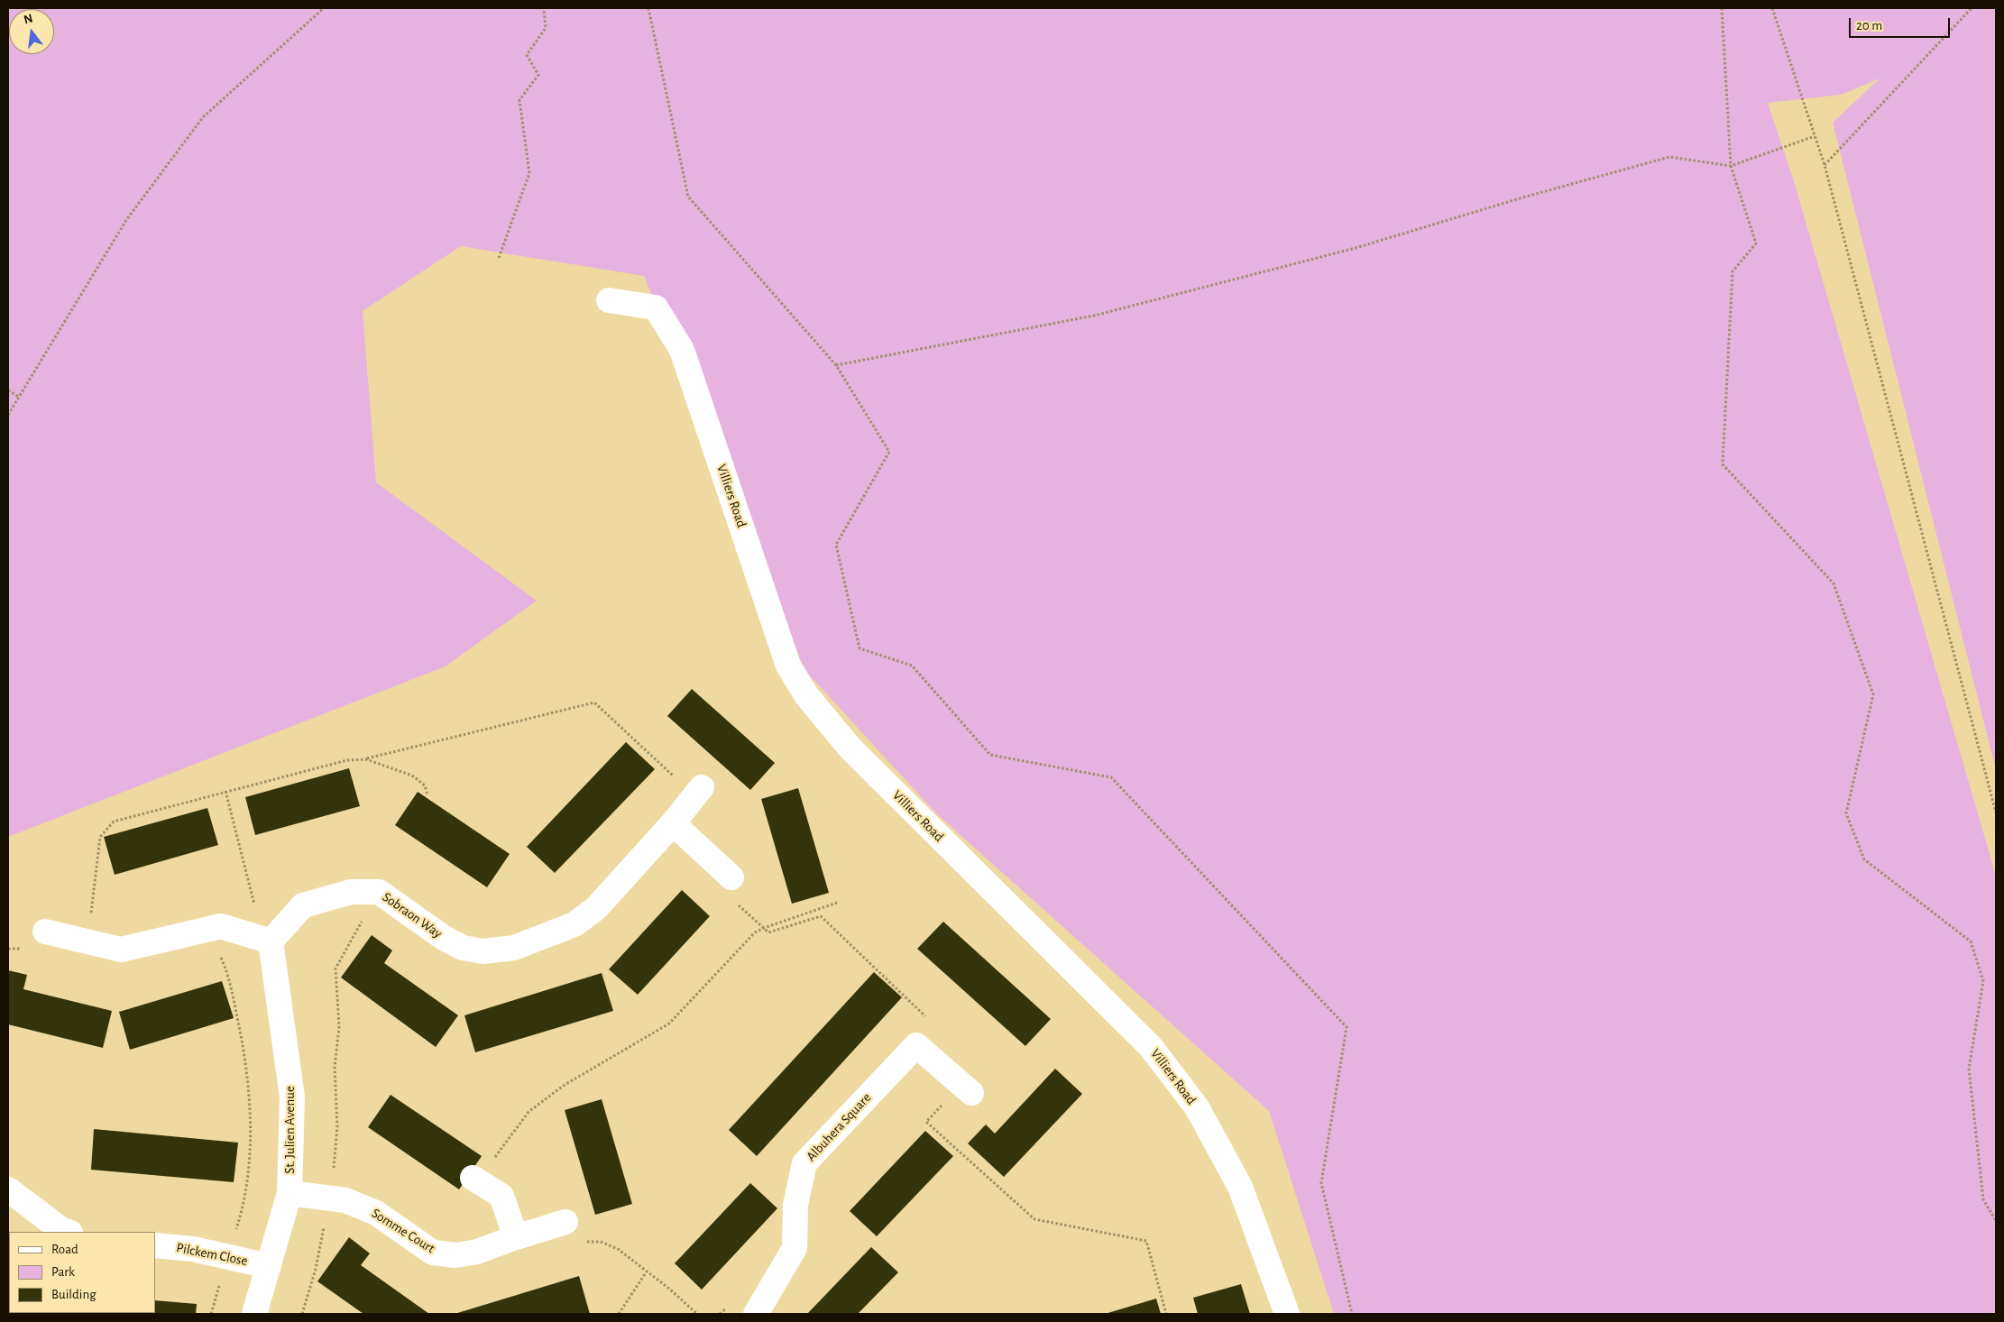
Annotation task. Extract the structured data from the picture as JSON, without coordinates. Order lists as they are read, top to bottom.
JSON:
{
  "streets": {
    "street": [
      "Villiers Road",
      "Sobraon Way",
      "Albuhera Square",
      "St. Julien Avenue",
      "Somme Court",
      "Pilckem Close"
    ]
  },
  "crossings": [
    ["Sobraon Way", "St. Julien Avenue"],
    ["St. Julien Avenue", "Somme Court"],
    ["St. Julien Avenue", "Pilckem Close"]
  ],
  "legend": ["Road", "Park", "Building"],
  "scale_bar": "20 m",
  "north": "top"
}
